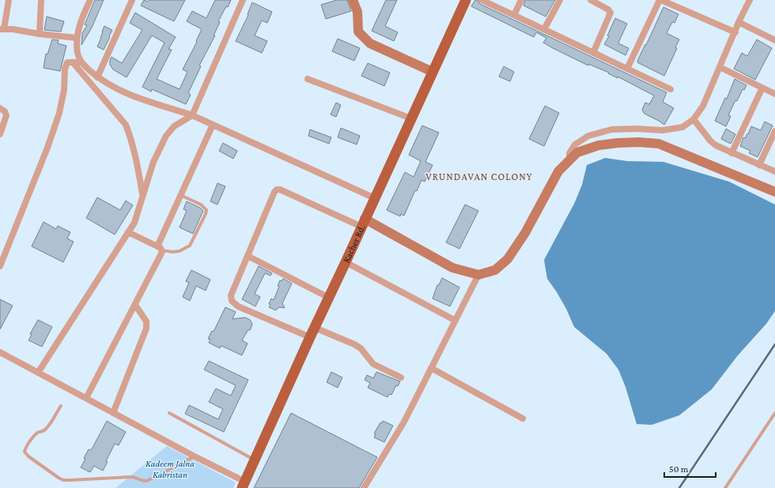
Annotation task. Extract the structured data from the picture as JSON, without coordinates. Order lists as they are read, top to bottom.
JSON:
{
  "streets": {
    "main road": ["Kacher Rd."]
  },
  "districts": ["VRUNDAVAN COLONY"],
  "parks": ["Kadeem Jalna Kabristan"],
  "scale_bar": "50 m"
}
